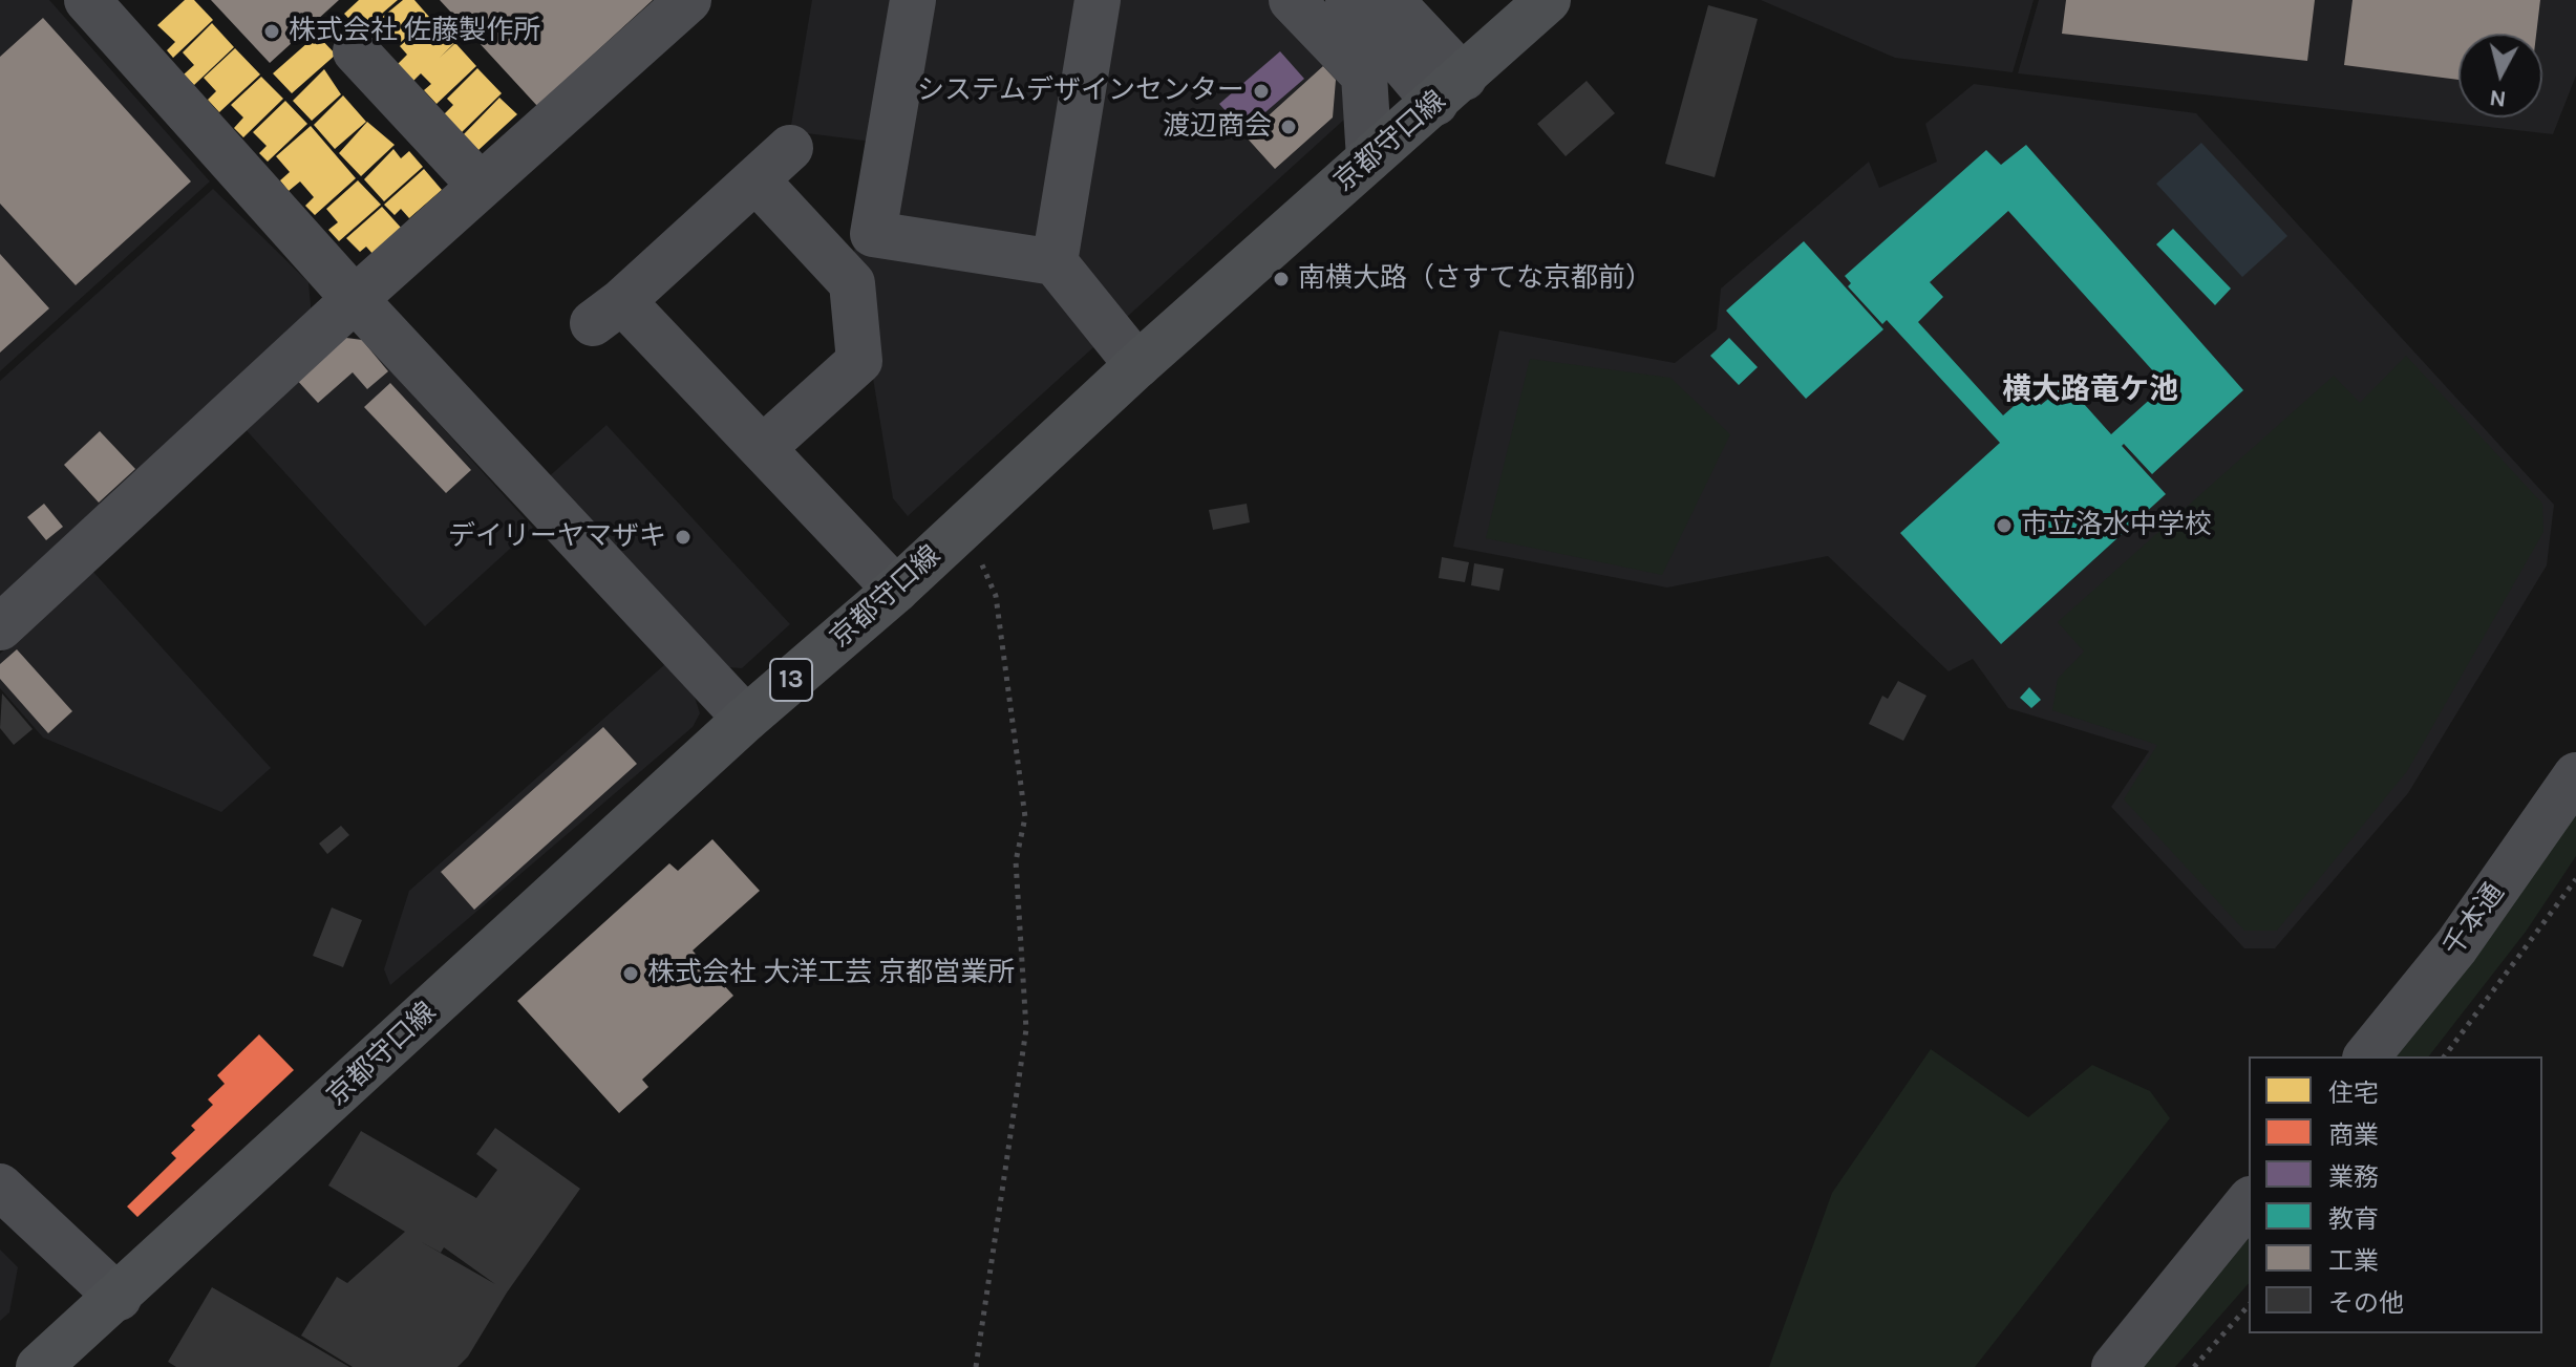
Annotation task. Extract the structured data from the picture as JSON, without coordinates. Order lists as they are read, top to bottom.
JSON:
{
  "streets": {
    "main road": ["京都守口線", "13"],
    "street": ["千本通"]
  },
  "districts": ["横大路竜ケ池"],
  "places": [
    "株式会社 佐藤製作所",
    "システムデザインセンター",
    "渡辺商会",
    "南横大路（さすてな京都前）",
    "市立洛水中学校",
    "デイリーヤマザキ",
    "株式会社 大洋工芸 京都営業所"
  ],
  "legend": [
    "住宅",
    "商業",
    "業務",
    "教育",
    "工業",
    "その他"
  ],
  "north": "bottom"
}
